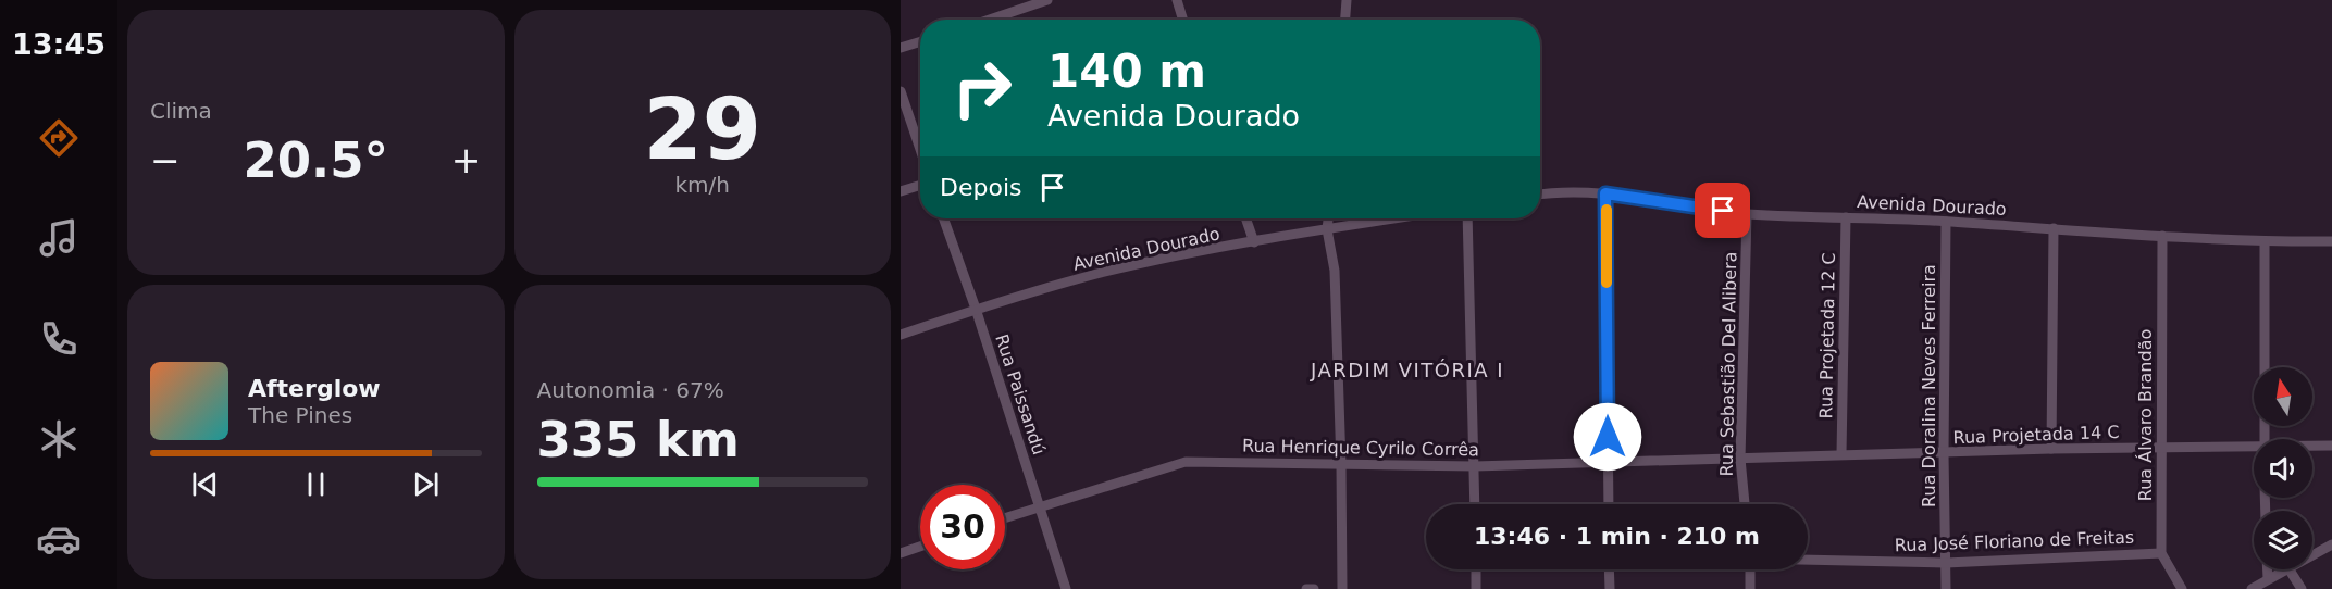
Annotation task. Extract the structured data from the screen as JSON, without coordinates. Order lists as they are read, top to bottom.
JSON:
{
  "streets": {
    "street": [
      "Avenida Dourado",
      "Rua Projetada 12 C",
      "Rua Sebastião Del Alibera",
      "Rua Doralina Neves Ferreira",
      "Rua Paissandú",
      "Rua Álvaro Brandão",
      "Rua Projetada 14 C",
      "Rua Henrique Cyrilo Corrêa",
      "Rua José Floriano de Freitas"
    ]
  },
  "crossings": [
    ["Avenida Dourado", "Rua Projetada 12 C"],
    ["Avenida Dourado", "Rua Sebastião Del Alibera"],
    ["Avenida Dourado", "Rua Doralina Neves Ferreira"],
    ["Avenida Dourado", "Rua Paissandú"],
    ["Avenida Dourado", "Rua Álvaro Brandão"],
    ["Rua Projetada 12 C", "Rua Projetada 14 C"],
    ["Rua Sebastião Del Alibera", "Rua Projetada 14 C"],
    ["Rua Sebastião Del Alibera", "Rua Henrique Cyrilo Corrêa"],
    ["Rua Doralina Neves Ferreira", "Rua Projetada 14 C"],
    ["Rua Doralina Neves Ferreira", "Rua José Floriano de Freitas"],
    ["Rua Paissandú", "Rua Henrique Cyrilo Corrêa"],
    ["Rua Álvaro Brandão", "Rua Projetada 14 C"],
    ["Rua Álvaro Brandão", "Rua José Floriano de Freitas"],
    ["Rua Projetada 14 C", "Rua Henrique Cyrilo Corrêa"]
  ],
  "districts": ["JARDIM VITÓRIA I"],
  "north": "top",
  "page": {
    "tabs": "13:45",
    "tile": [
      "Clima",
      ["29", "km/h"],
      ["Autonomia · 67%", "335 km"]
    ],
    "turn": ["140 m", "Avenida Dourado"],
    "heat": ["−", "20.5°", "+"],
    "then": "Depois",
    "song": ["Afterglow", "The Pines"],
    "limit": "30",
    "trip": "13:46 · 1 min · 210 m"
  }
}
